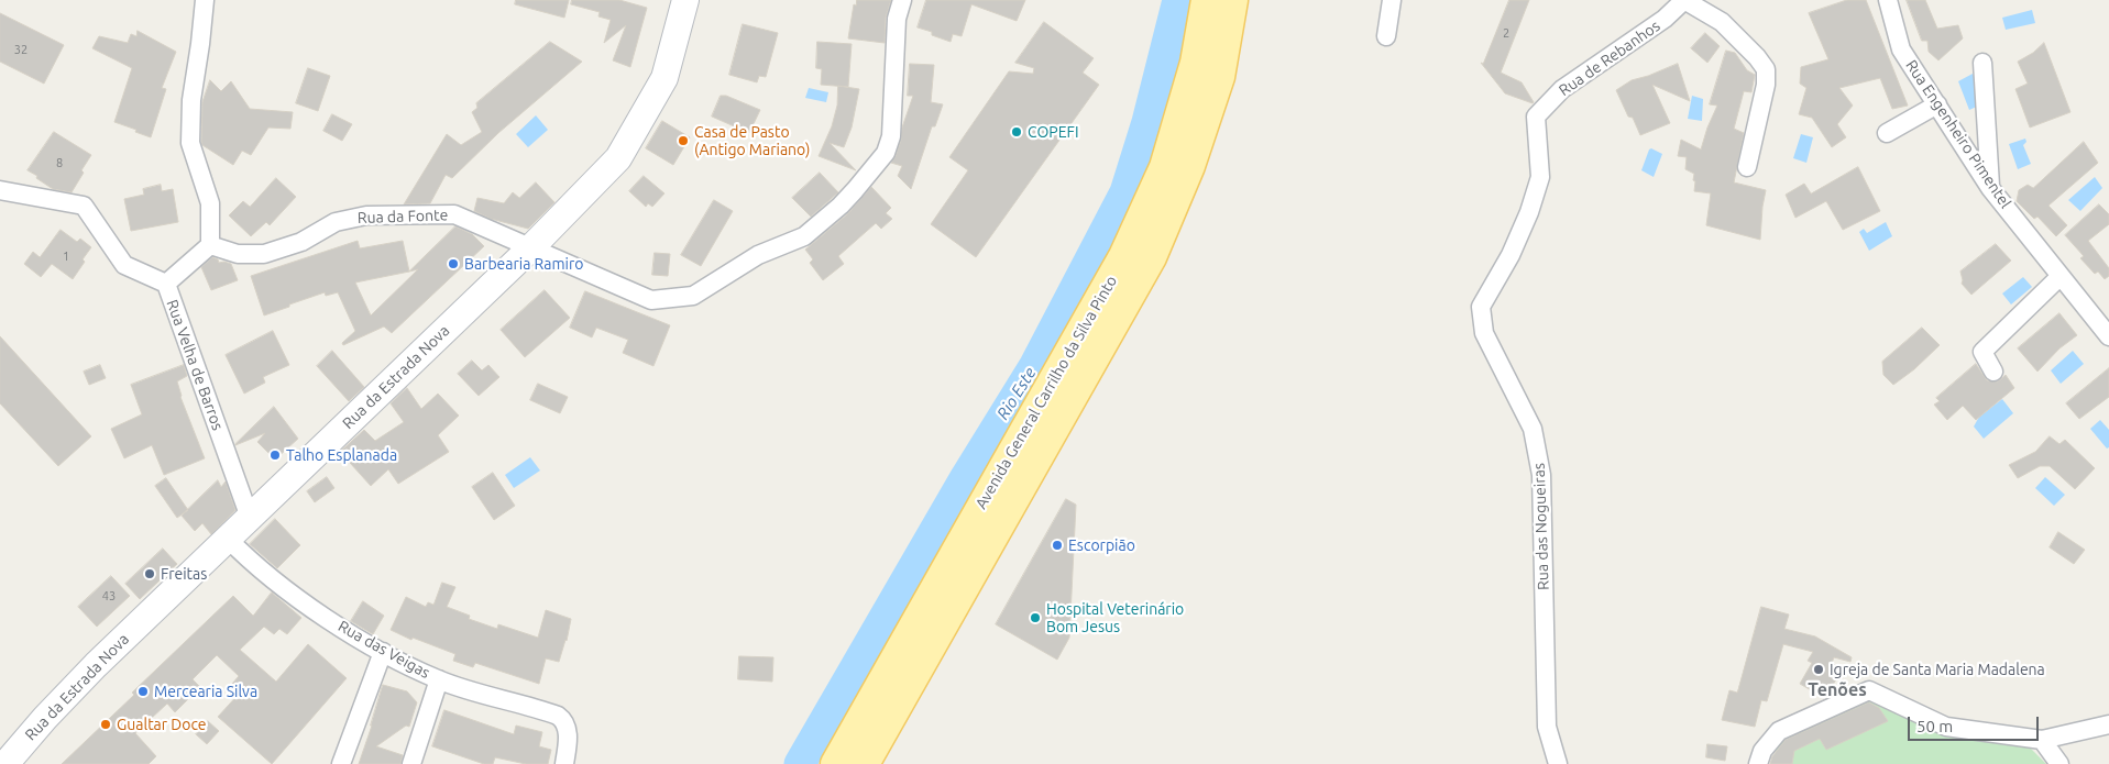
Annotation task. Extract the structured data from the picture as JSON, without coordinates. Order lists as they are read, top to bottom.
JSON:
{
  "streets": {
    "main road": ["Rua da Estrada Nova", "Avenida General Carrilho da Silva Pinto"],
    "street": [
      "Rua de Rebanhos",
      "Rua Engenheiro Pimentel",
      "Rua da Fonte",
      "Rua Velha de Barros",
      "Rua das Nogueiras",
      "Rua das Veigas"
    ]
  },
  "crossings": [
    ["Rua de Rebanhos", "Rua das Nogueiras"],
    ["Rua da Fonte", "Rua Velha de Barros"],
    ["Rua da Fonte", "Rua da Estrada Nova"],
    ["Rua Velha de Barros", "Rua da Estrada Nova"],
    ["Rua da Estrada Nova", "Rua das Veigas"]
  ],
  "districts": ["Tenões"],
  "water": ["Rio Este"],
  "places": [
    "COPEFI",
    "Casa de Pasto (Antigo Mariano)",
    "Barbearia Ramiro",
    "Talho Esplanada",
    "Escorpião",
    "Freitas",
    "Hospital Veterinário Bom Jesus",
    "Igreja de Santa Maria Madalena",
    "Mercearia Silva",
    "Gualtar Doce"
  ],
  "house_numbers": [
    "2",
    "32",
    "8",
    "1",
    "43"
  ],
  "scale_bar": "50 m"
}
